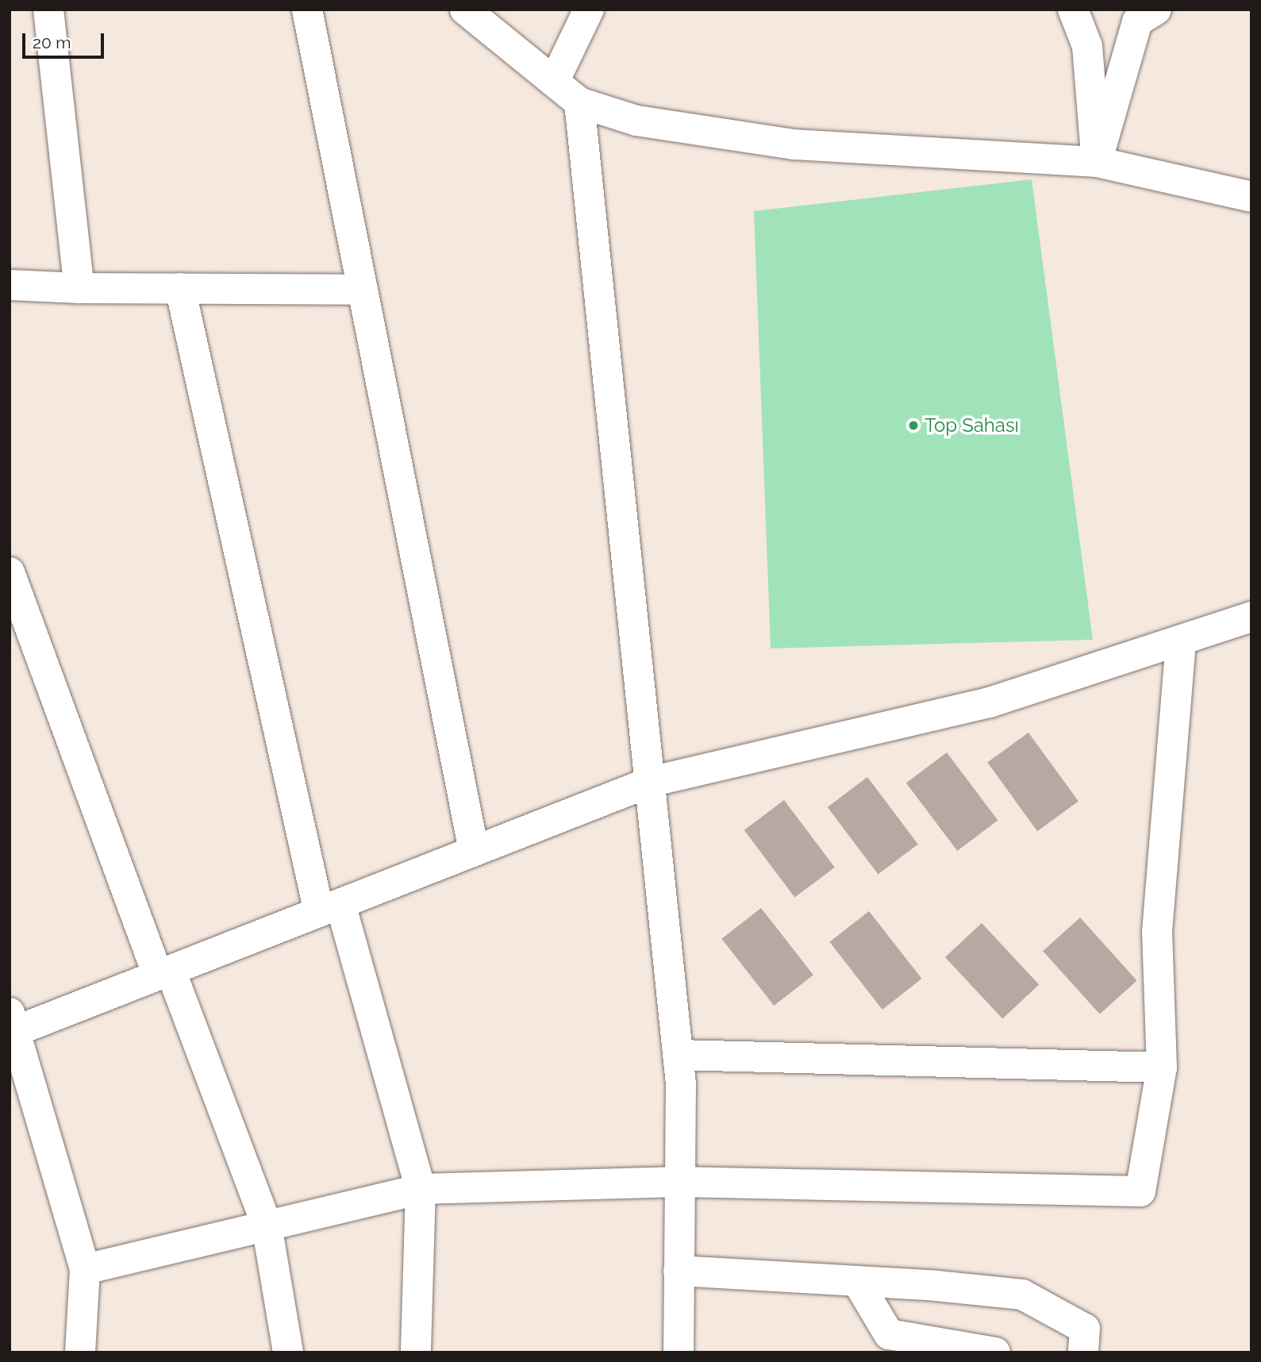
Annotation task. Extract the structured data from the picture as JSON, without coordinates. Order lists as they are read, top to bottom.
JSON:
{
  "places": ["Top Sahası"],
  "scale_bar": "20 m"
}
